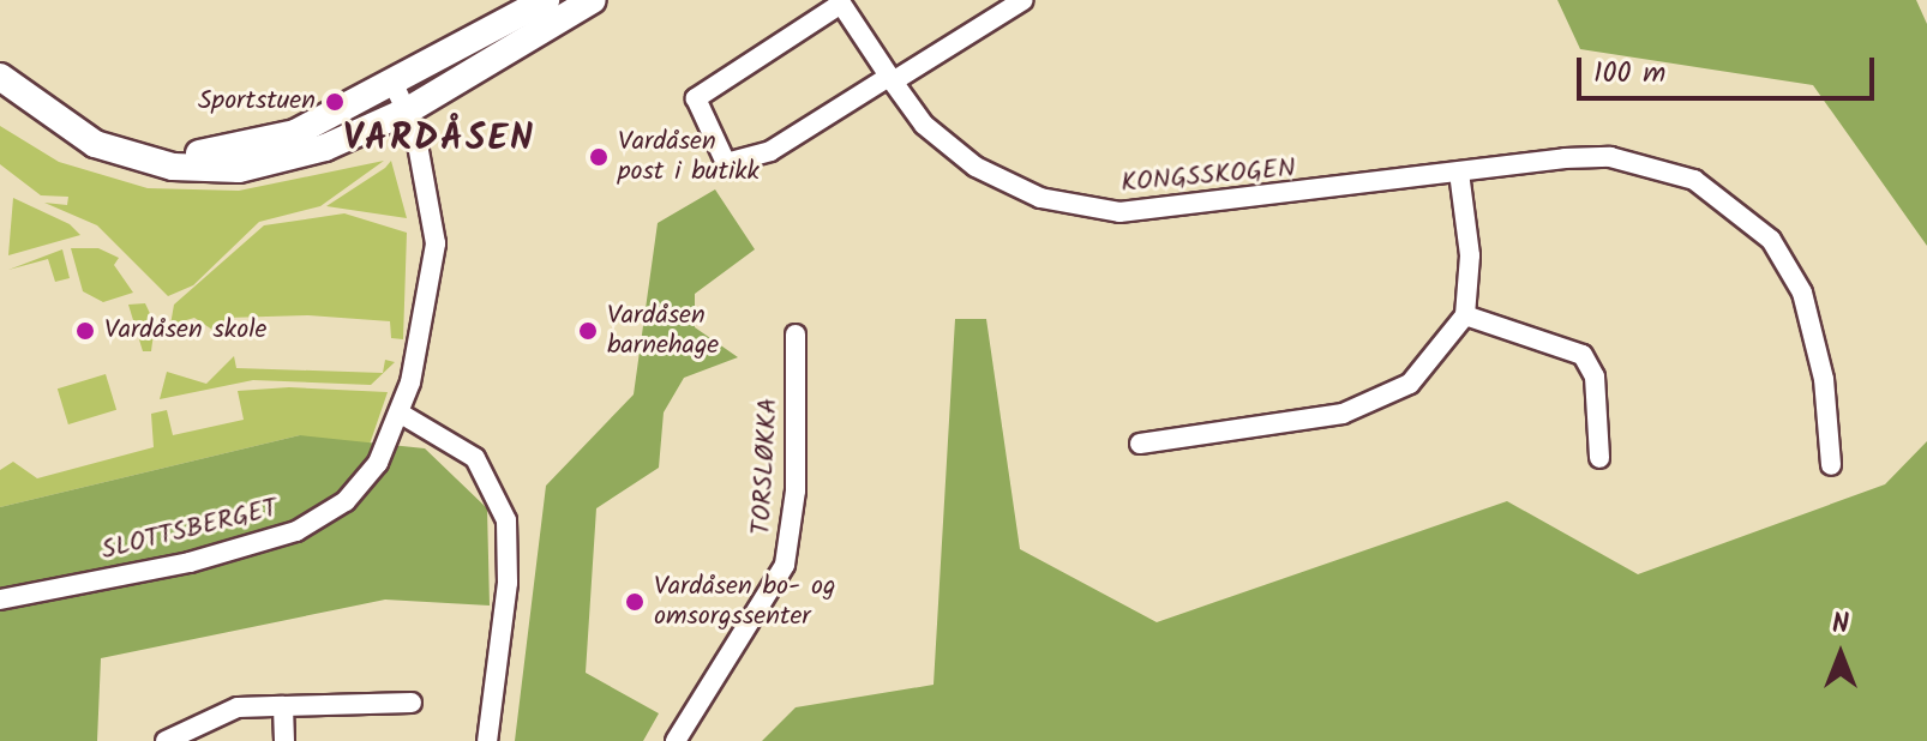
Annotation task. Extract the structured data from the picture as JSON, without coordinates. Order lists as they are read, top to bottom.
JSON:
{
  "streets": {
    "street": ["KONGSSKOGEN", "TORSLØKKA", "SLOTTSBERGET"]
  },
  "districts": ["VARDÅSEN"],
  "places": [
    "Sportstuen",
    "Vardåsen post i butikk",
    "Vardåsen skole",
    "Vardåsen barnehage",
    "Vardåsen bo- og omsorgssenter"
  ],
  "scale_bar": "100 m",
  "north": "top"
}
